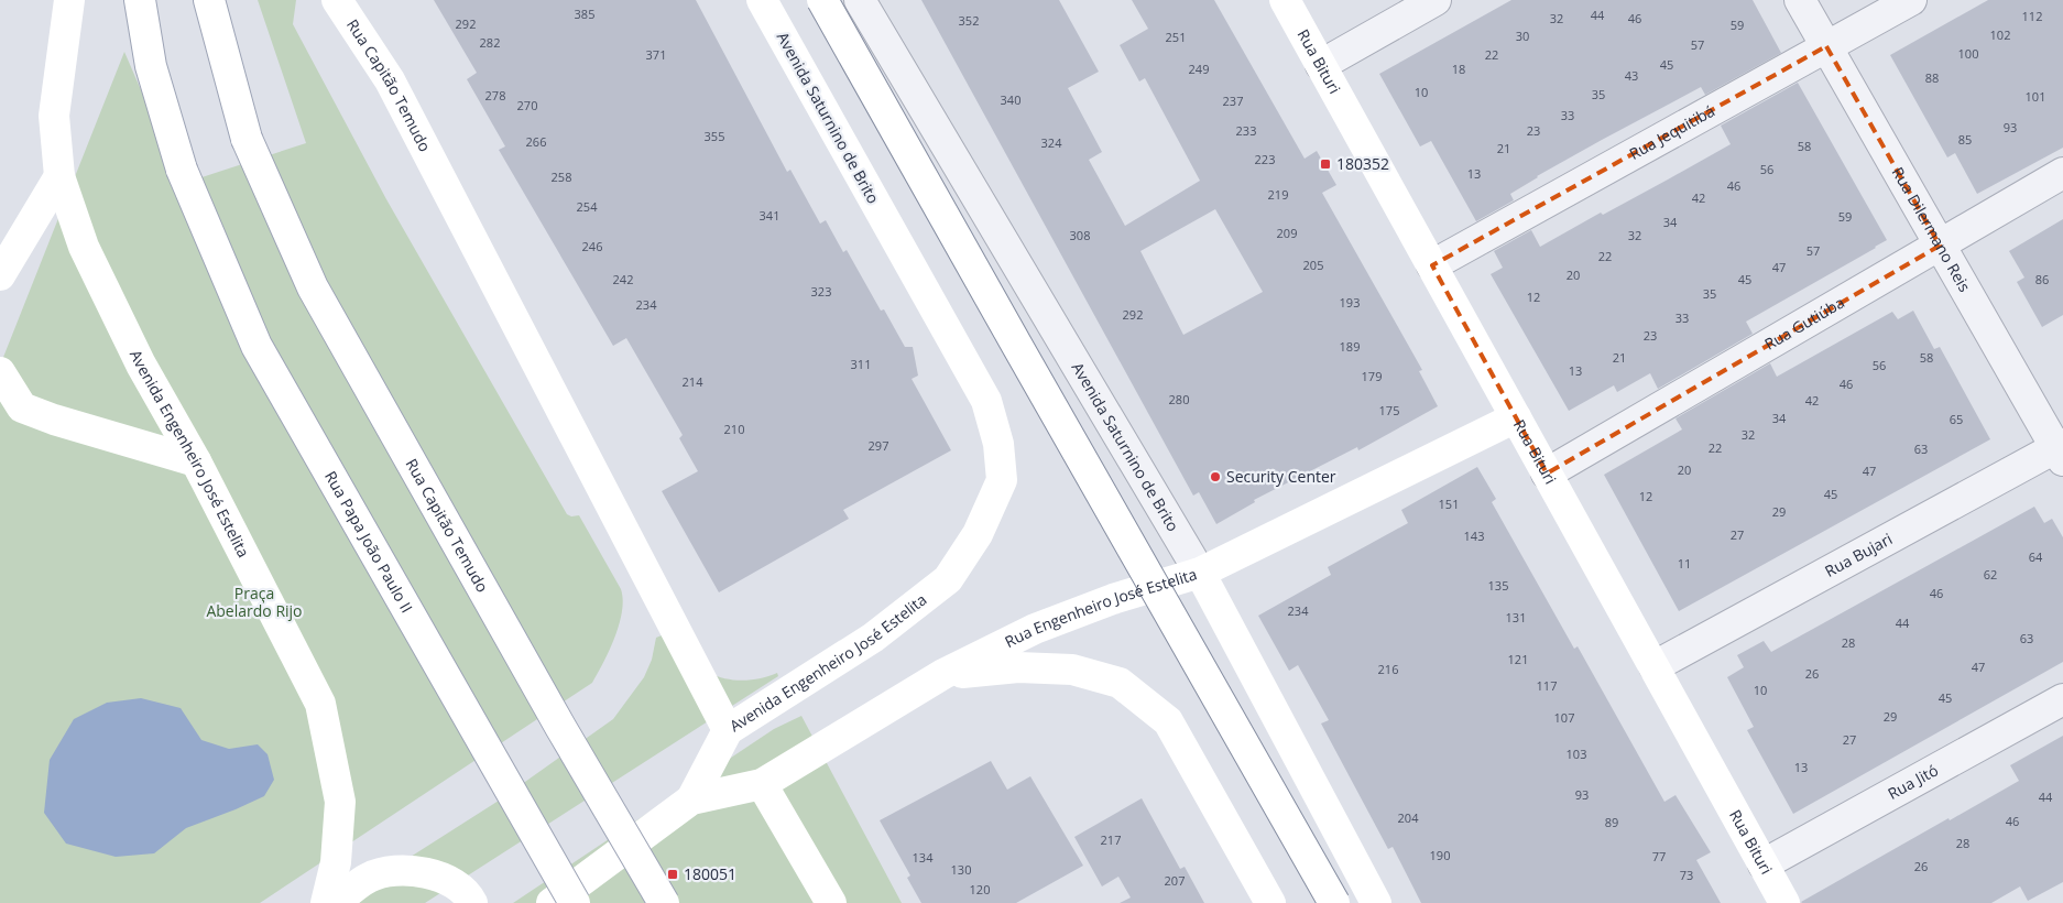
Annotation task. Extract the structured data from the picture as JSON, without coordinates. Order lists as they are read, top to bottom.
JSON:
{
  "streets": {
    "main road": [
      "Rua Bituri",
      "Rua Capitão Temudo",
      "Avenida Saturnino de Brito",
      "Avenida Engenheiro José Estelita",
      "Rua Papa João Paulo II",
      "Rua Engenheiro José Estelita"
    ],
    "street": [
      "Rua Jequitibá",
      "Rua Dilermano Reis",
      "Rua Gutiúba",
      "Rua Bujari",
      "Rua Jitó"
    ]
  },
  "crossings": [
    ["Rua Bituri", "Rua Jequitibá"],
    ["Rua Bituri", "Rua Gutiúba"],
    ["Rua Bituri", "Rua Bujari"],
    ["Rua Bituri", "Rua Engenheiro José Estelita"],
    ["Rua Bituri", "Rua Jitó"],
    ["Rua Capitão Temudo", "Avenida Engenheiro José Estelita"],
    ["Avenida Saturnino de Brito", "Avenida Engenheiro José Estelita"],
    ["Avenida Saturnino de Brito", "Rua Engenheiro José Estelita"],
    ["Rua Jequitibá", "Rua Dilermano Reis"],
    ["Rua Dilermano Reis", "Rua Gutiúba"],
    ["Rua Dilermano Reis", "Rua Bujari"],
    ["Avenida Engenheiro José Estelita", "Rua Engenheiro José Estelita"]
  ],
  "parks": ["Praça Abelardo Rijo"],
  "places": {
    "transit": ["180352", "180051"],
    "other": ["Security Center"]
  },
  "house_numbers": [
    "385",
    "44",
    "112",
    "32",
    "46",
    "352",
    "292",
    "59",
    "102",
    "30",
    "251",
    "282",
    "57",
    "100",
    "371",
    "22",
    "45",
    "249",
    "18",
    "43",
    "88",
    "10",
    "35",
    "278",
    "101",
    "340",
    "237",
    "270",
    "33",
    "93",
    "233",
    "23",
    "355",
    "85",
    "266",
    "324",
    "58",
    "21",
    "223",
    "56",
    "13",
    "258",
    "46",
    "219",
    "42",
    "254",
    "341",
    "59",
    "34",
    "209",
    "308",
    "32",
    "246",
    "57",
    "22",
    "205",
    "47",
    "20",
    "242",
    "45",
    "86",
    "323",
    "35",
    "12",
    "193",
    "234",
    "292",
    "33",
    "23",
    "189",
    "21",
    "58",
    "311",
    "56",
    "13",
    "179",
    "214",
    "46",
    "280",
    "42",
    "175",
    "34",
    "65",
    "210",
    "32",
    "297",
    "22",
    "63",
    "20",
    "47",
    "45",
    "12",
    "151",
    "29",
    "27",
    "143",
    "64",
    "11",
    "62",
    "135",
    "46",
    "234",
    "131",
    "44",
    "63",
    "28",
    "121",
    "47",
    "216",
    "26",
    "117",
    "10",
    "45",
    "29",
    "107",
    "27",
    "103",
    "13",
    "93",
    "44",
    "204",
    "46",
    "89",
    "217",
    "28",
    "190",
    "77",
    "134",
    "26",
    "130",
    "73",
    "207",
    "120"
  ]
}
